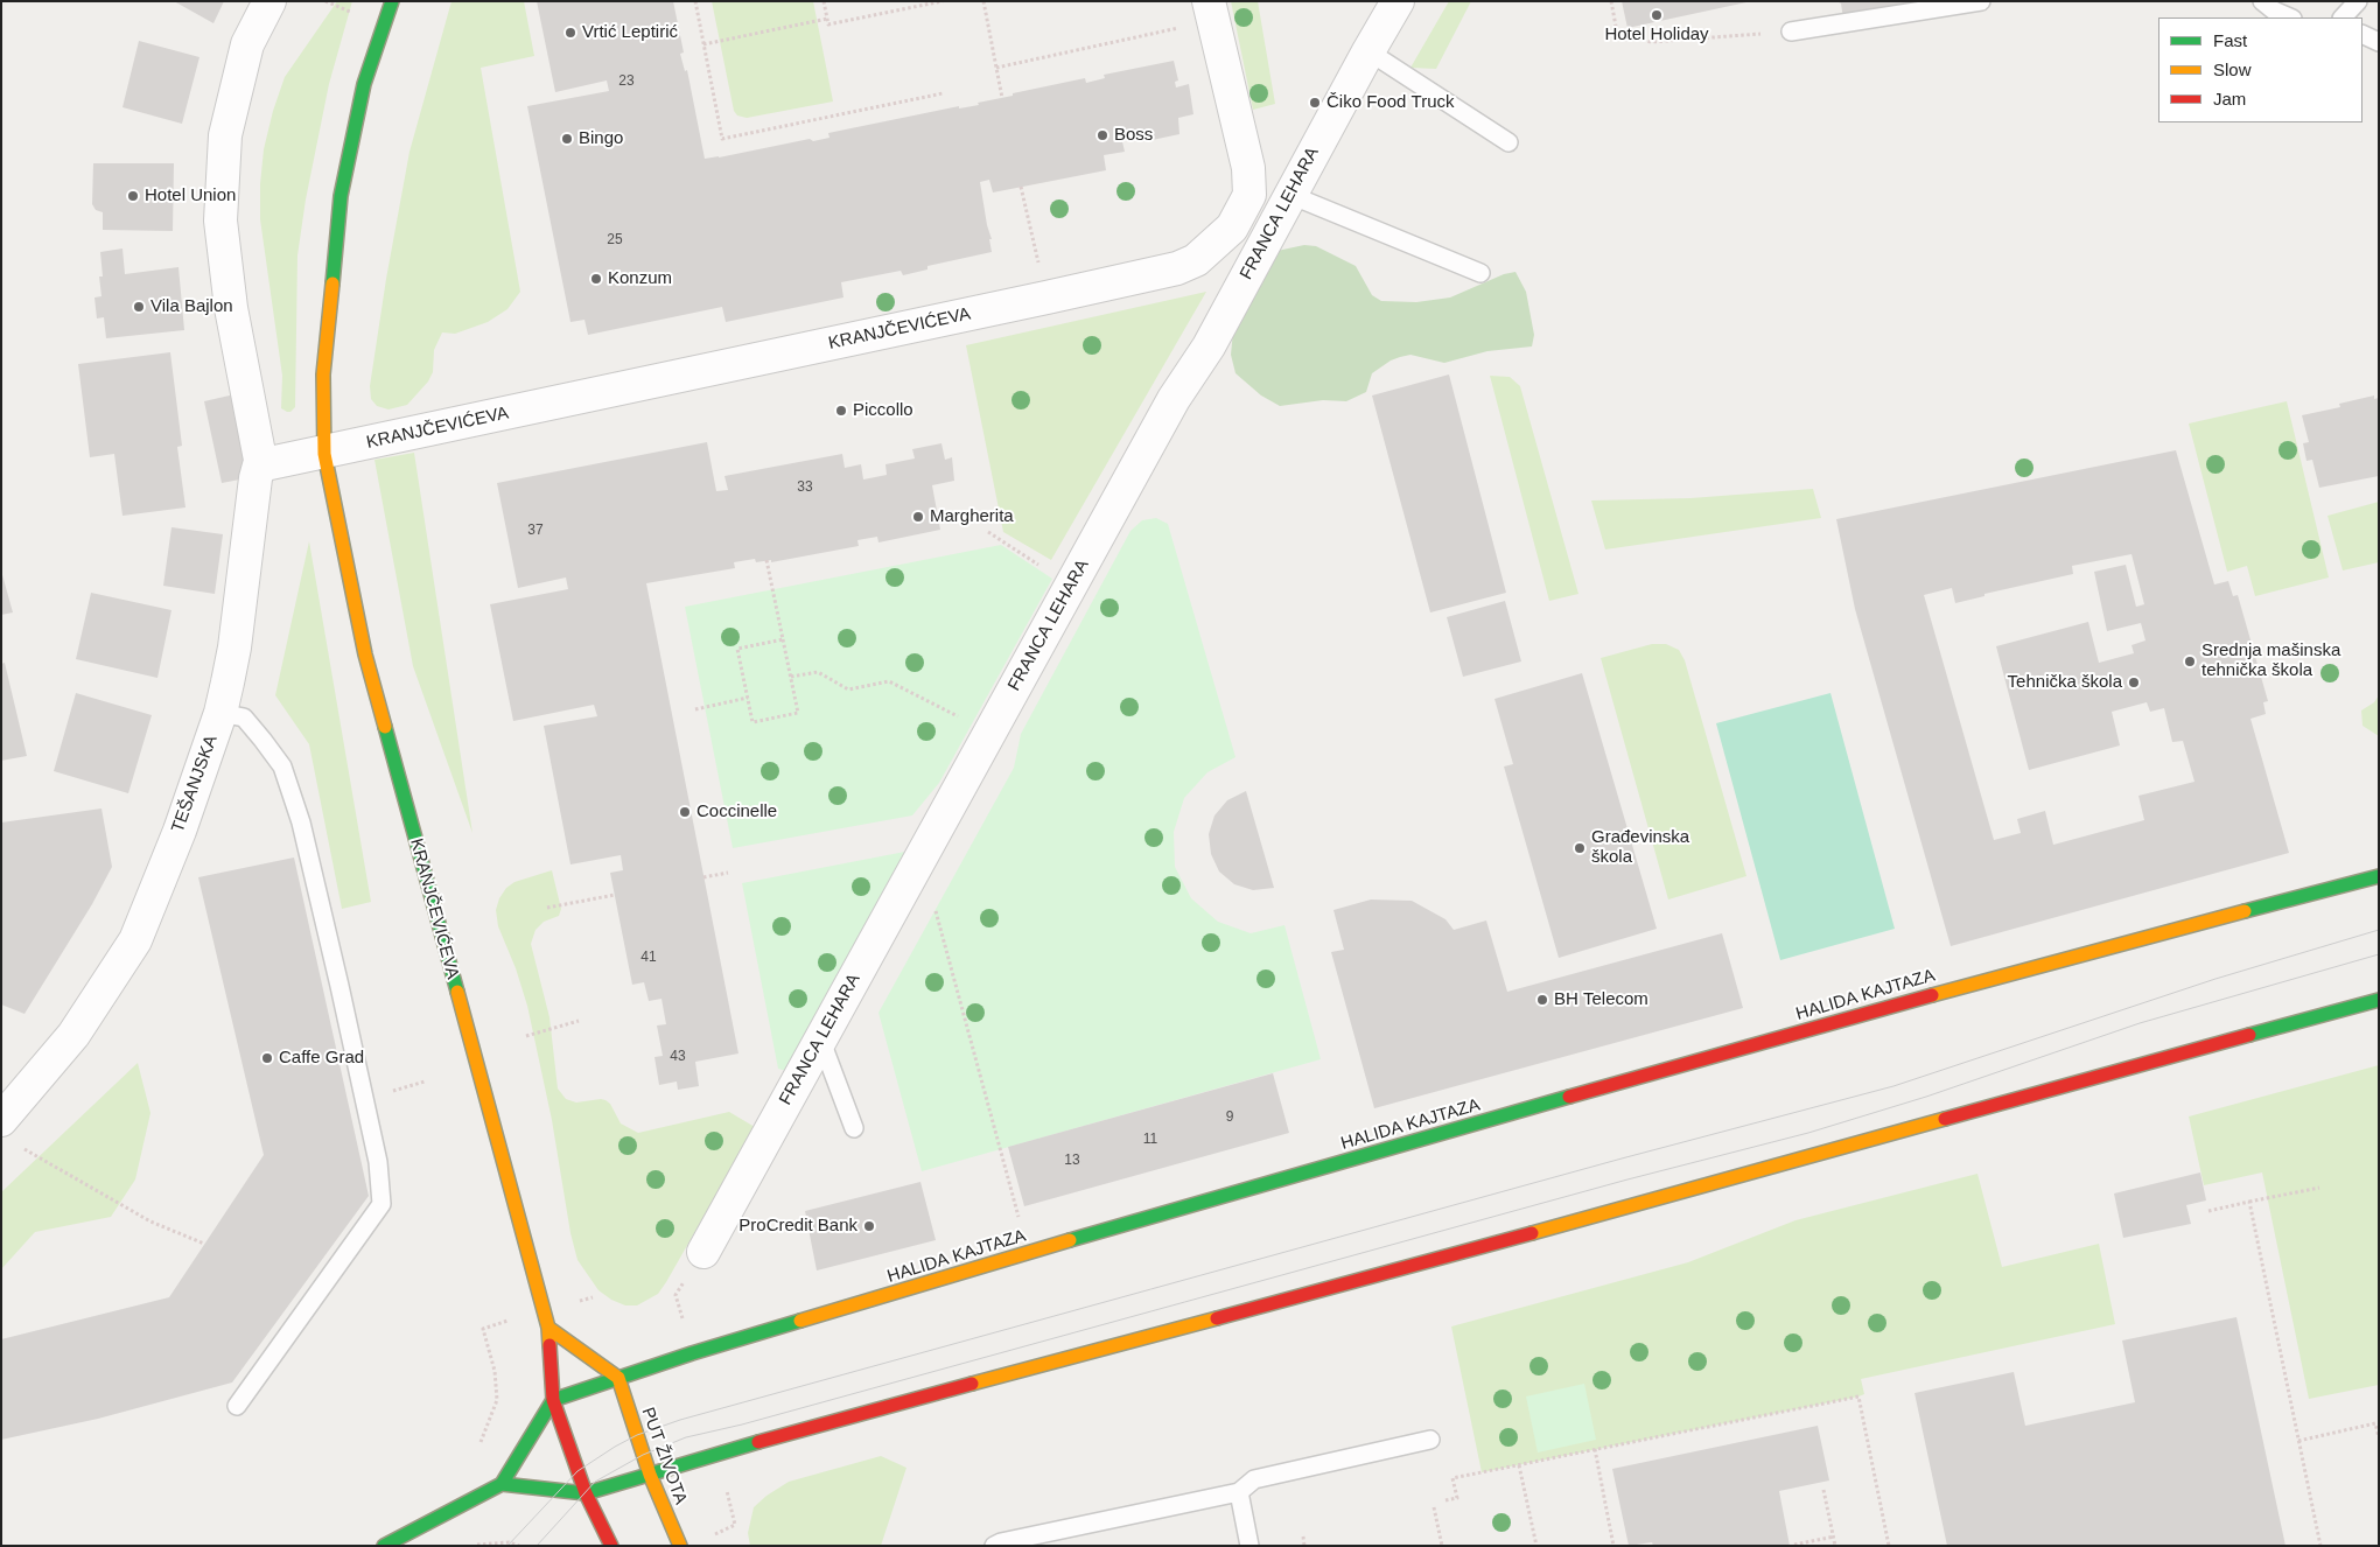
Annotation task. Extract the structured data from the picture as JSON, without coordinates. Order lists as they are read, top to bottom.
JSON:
{
  "streets": {
    "main road": ["KRANJČEVIĆEVA", "HALIDA KAJTAZA", "PUT ŽIVOTA"],
    "street": ["FRANCA LEHARA", "TEŠANJSKA"]
  },
  "crossings": [
    ["KRANJČEVIĆEVA", "HALIDA KAJTAZA"],
    ["HALIDA KAJTAZA", "PUT ŽIVOTA"]
  ],
  "places": [
    "Hotel Holiday",
    "Vrtić Leptirić",
    "Čiko Food Truck",
    "Boss",
    "Bingo",
    "Hotel Union",
    "Konzum",
    "Vila Bajlon",
    "Piccollo",
    "Margherita",
    "Srednja mašinska tehnička škola",
    "Tehnička škola",
    "Coccinelle",
    "Građevinska škola",
    "BH Telecom",
    "Caffe Grad",
    "ProCredit Bank"
  ],
  "house_numbers": [
    "23",
    "25",
    "33",
    "37",
    "41",
    "43",
    "9",
    "11",
    "13"
  ],
  "legend": ["Fast", "Slow", "Jam"]
}
